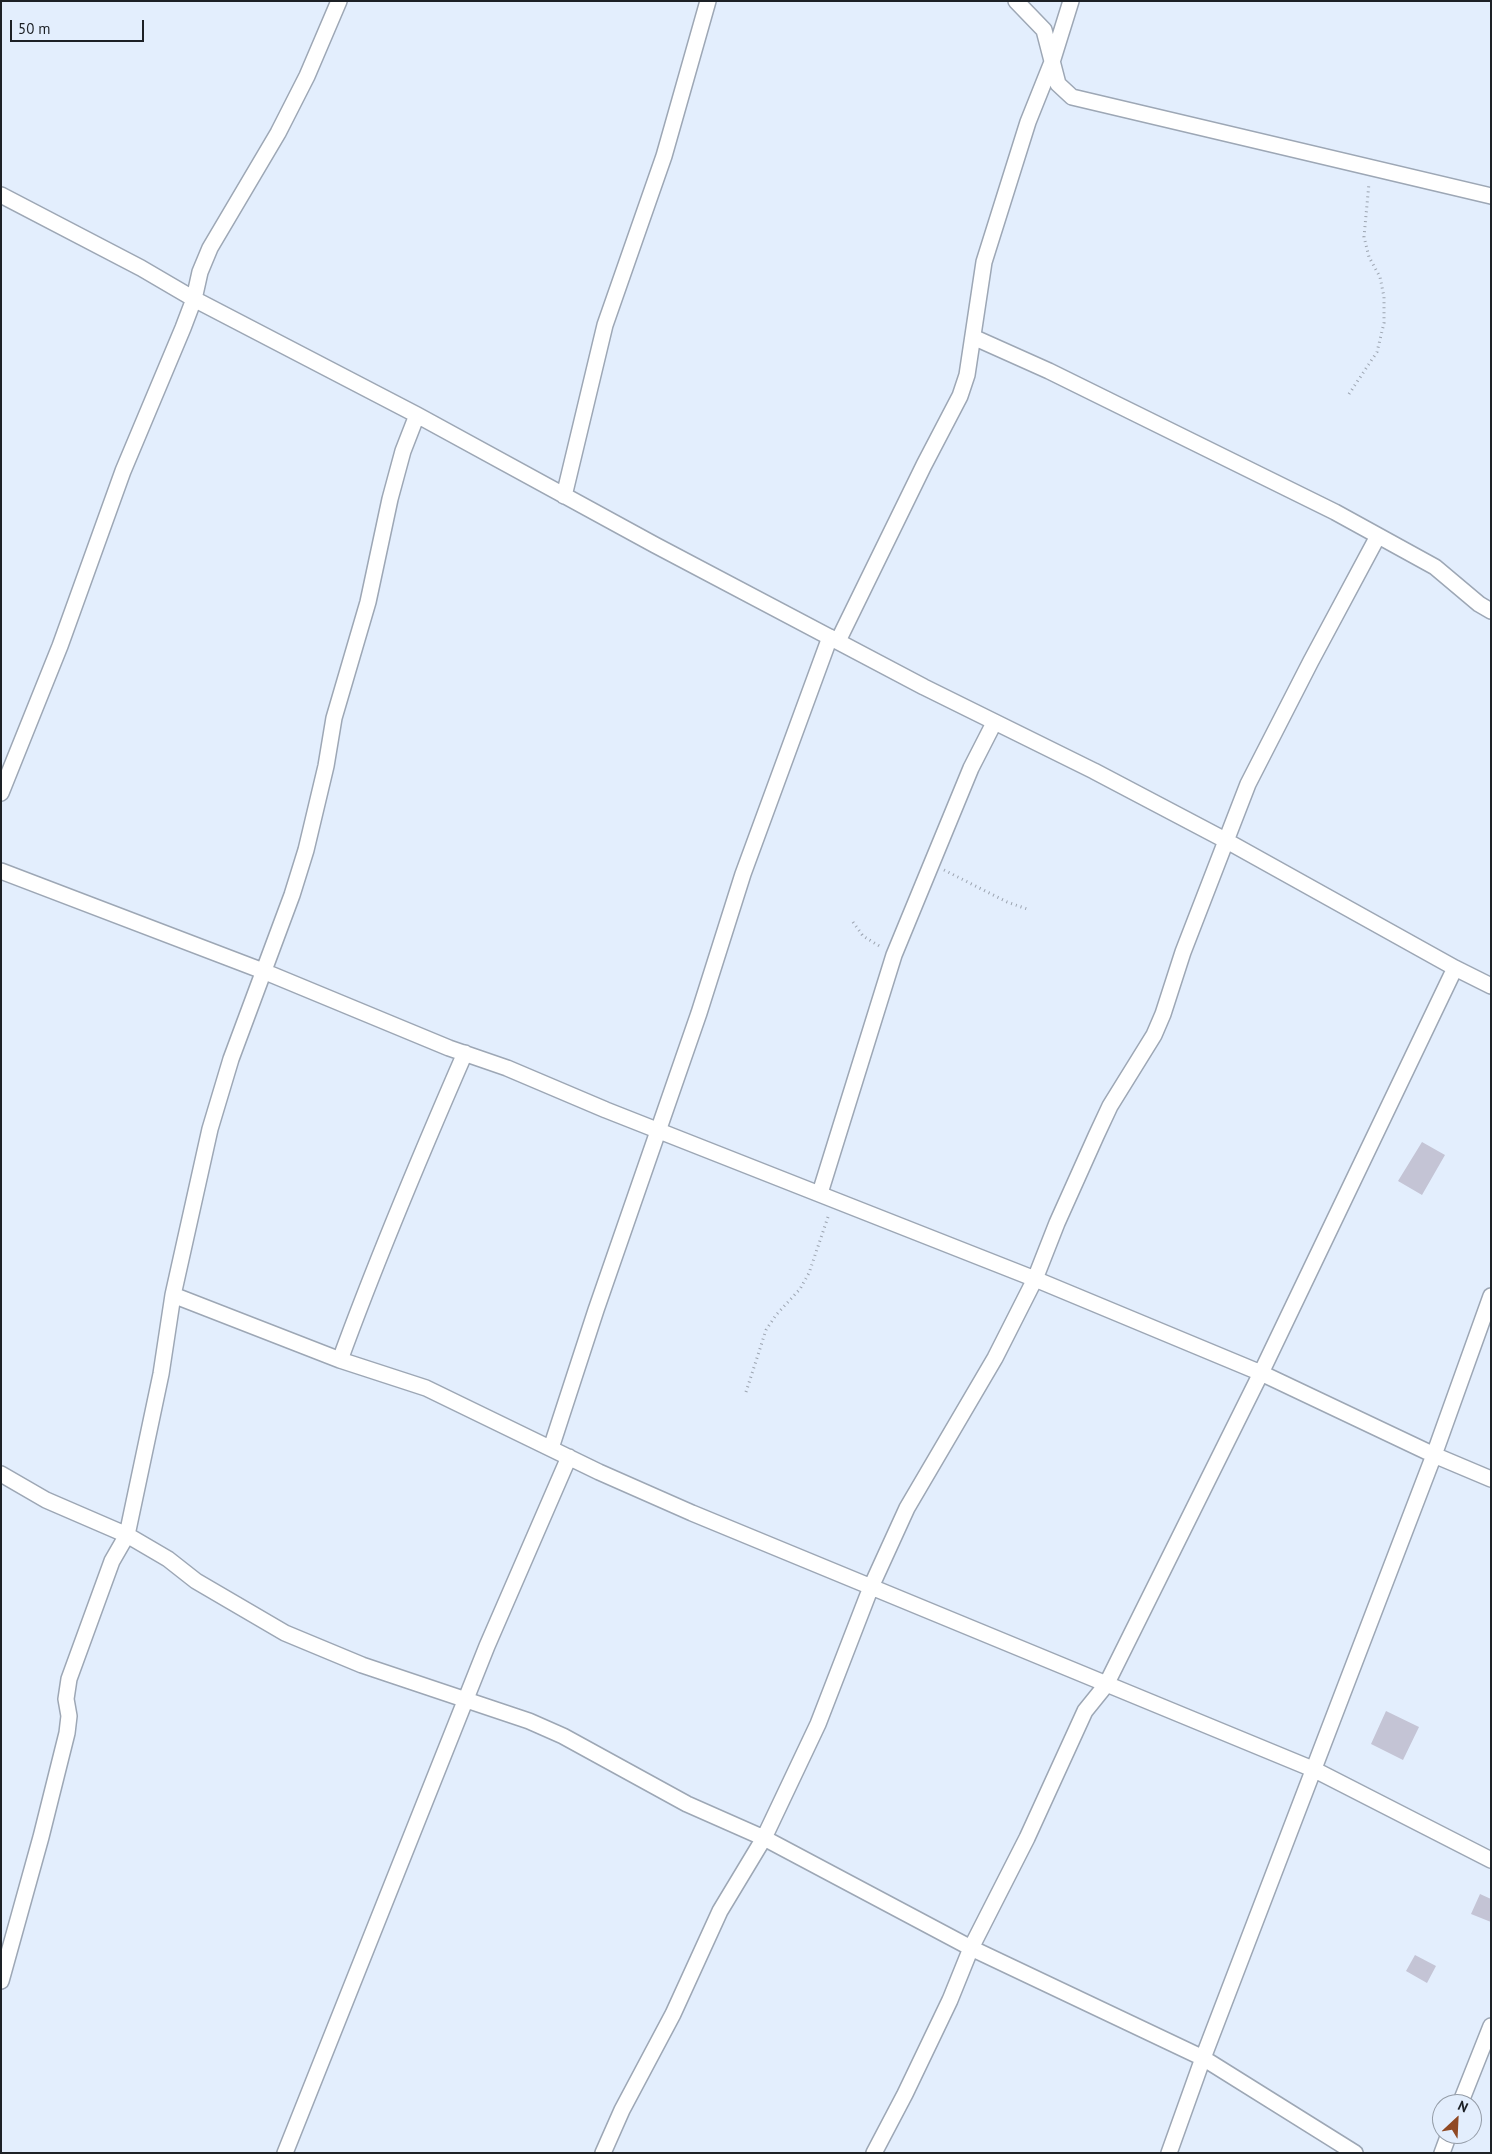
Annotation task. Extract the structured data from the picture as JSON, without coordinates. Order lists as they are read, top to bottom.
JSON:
{
  "scale_bar": "50 m",
  "north": "top right"
}
